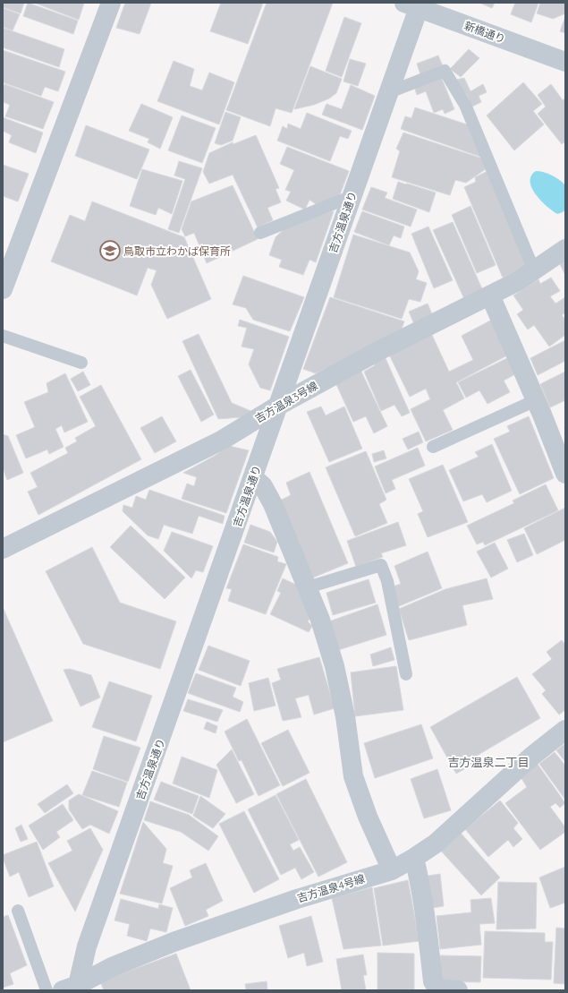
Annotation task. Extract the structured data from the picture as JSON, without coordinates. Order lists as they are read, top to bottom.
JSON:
{
  "streets": {
    "street": [
      "新橋通り",
      "吉方温泉通り",
      "吉方温泉3号線",
      "吉方温泉4号線"
    ]
  },
  "crossings": [
    ["新橋通り", "吉方温泉通り"],
    ["吉方温泉通り", "吉方温泉3号線"],
    ["吉方温泉通り", "吉方温泉4号線"]
  ],
  "districts": ["吉方温泉二丁目"],
  "places": {
    "school or university": ["鳥取市立わかば保育所"]
  }
}
